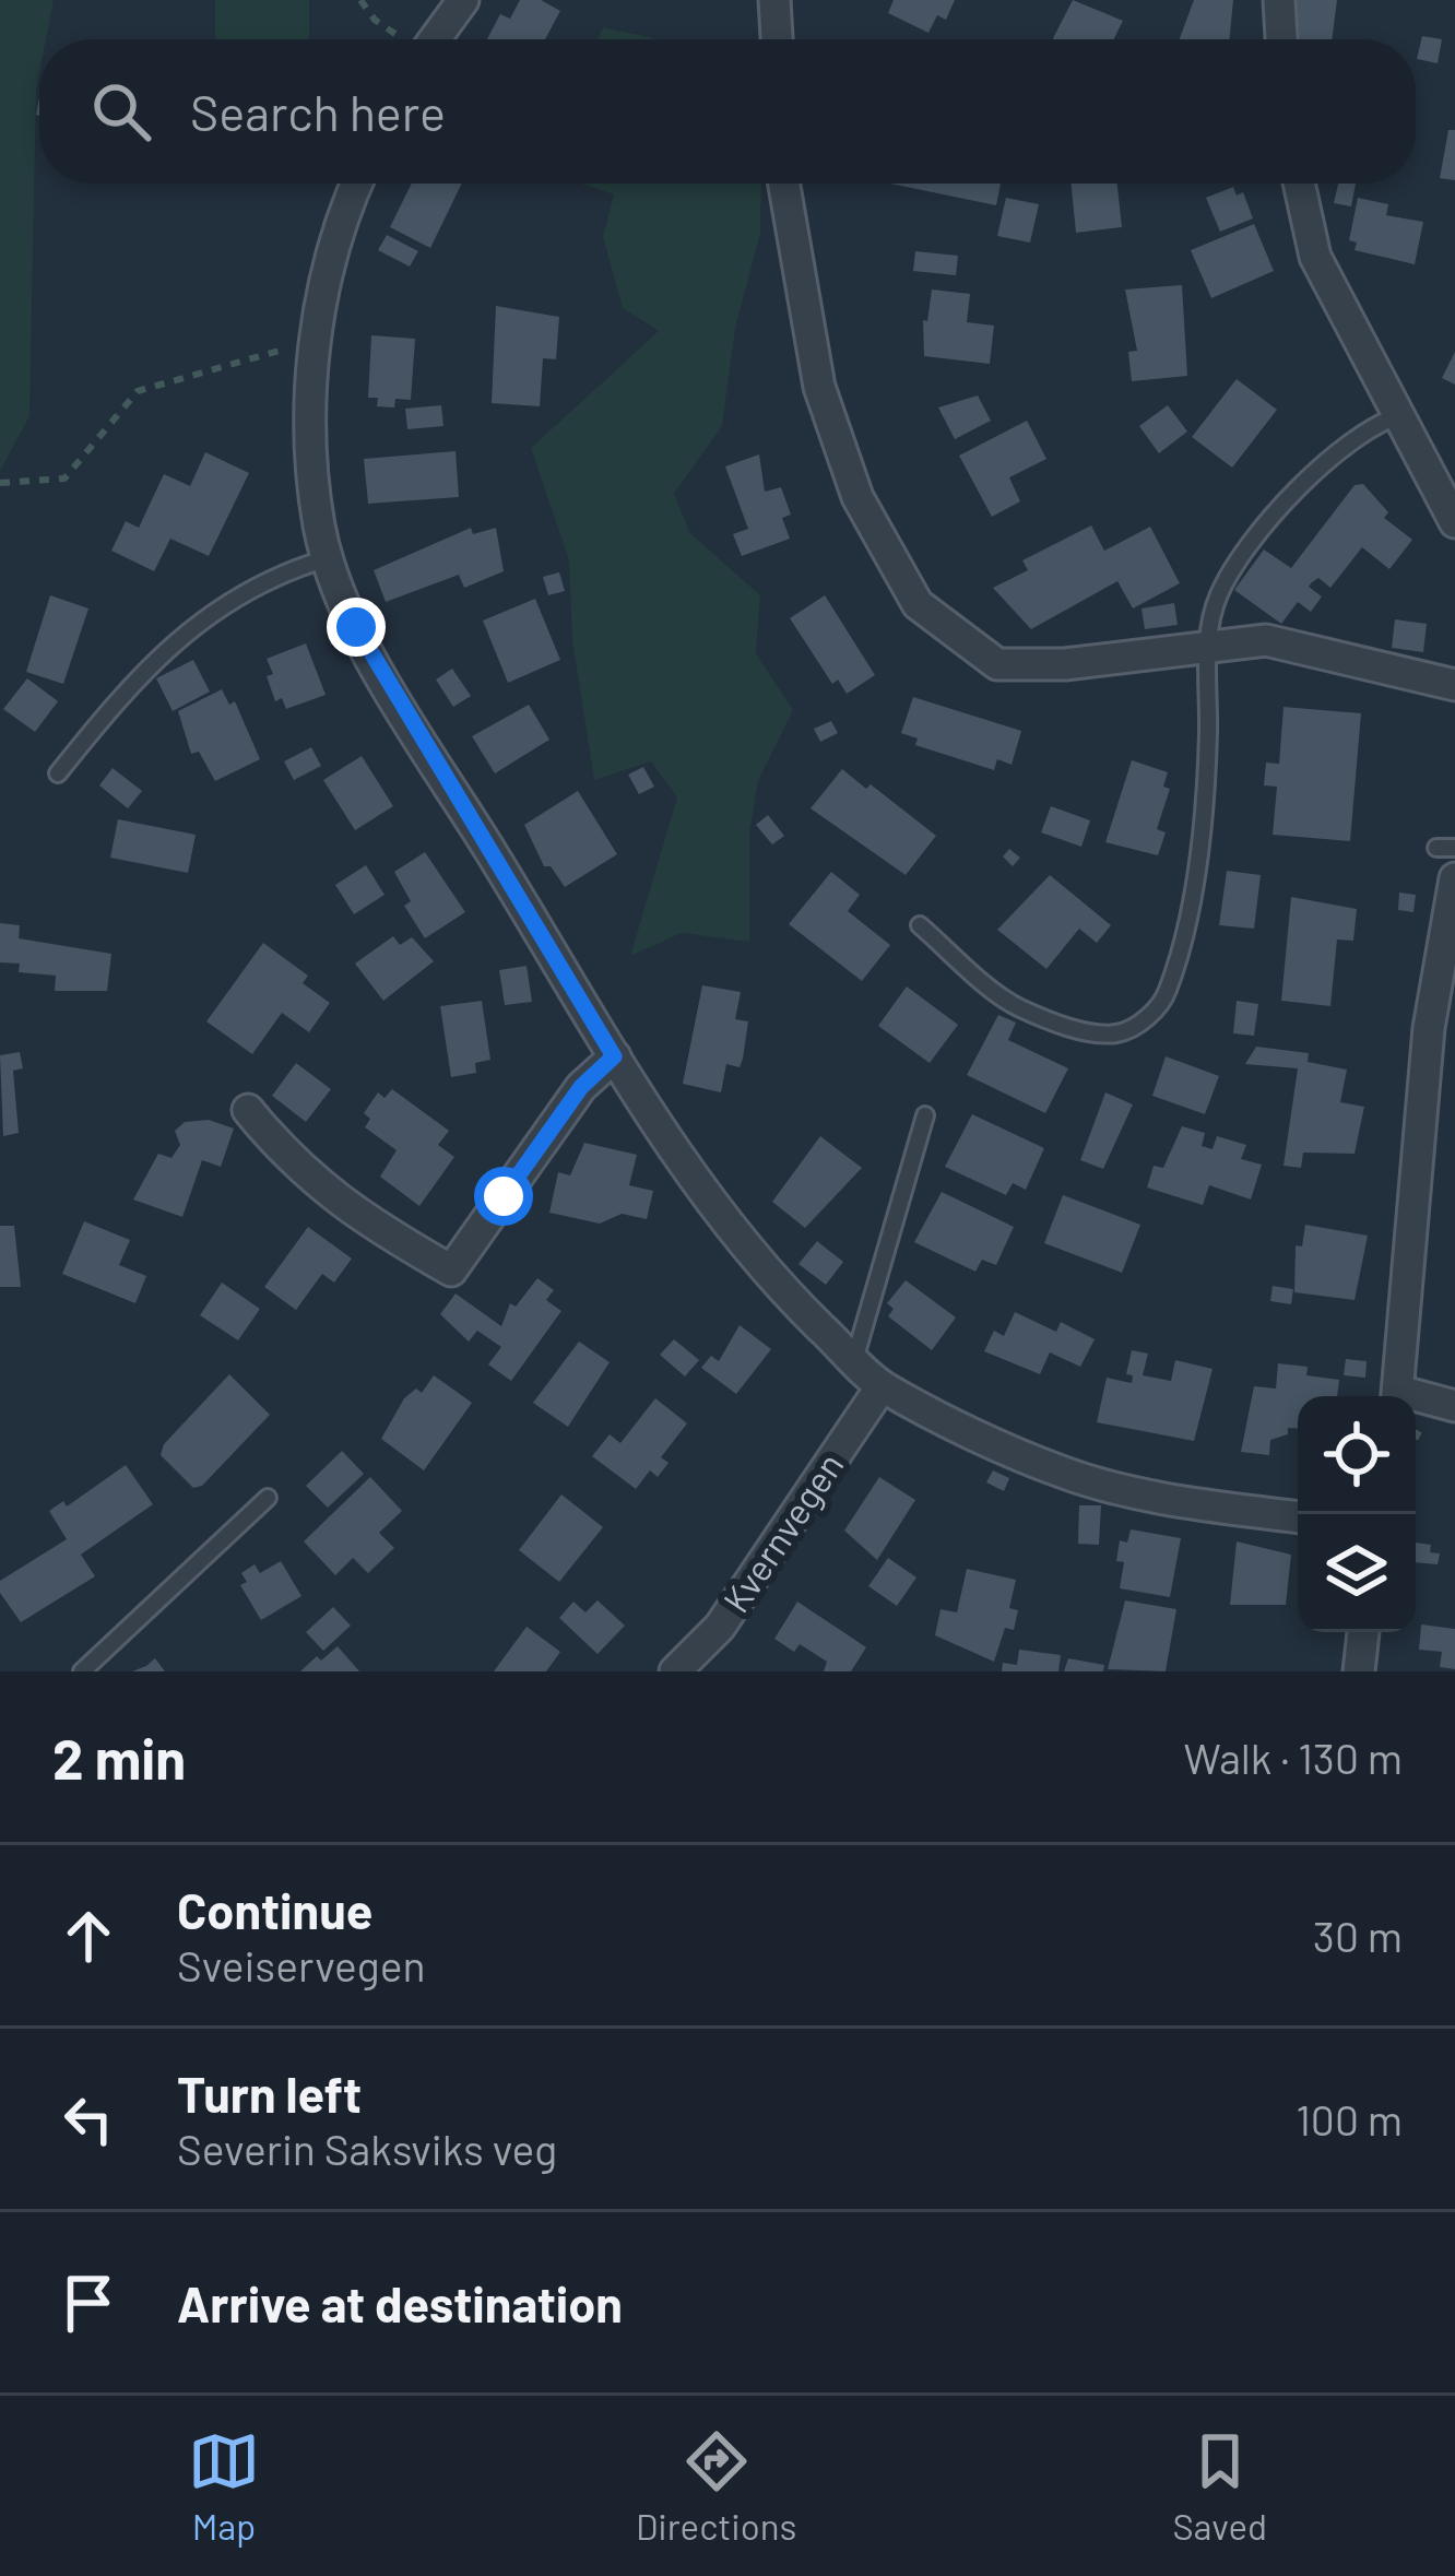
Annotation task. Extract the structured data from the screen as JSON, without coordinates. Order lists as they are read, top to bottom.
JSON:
{
  "streets": {
    "street": ["Kvernvegen"]
  },
  "page": {
    "search": "Search here",
    "heading": ["2 min", "Walk · 130 m"],
    "list": [
      ["Continue", "Sveiservegen", "30 m"],
      ["Turn left", "Severin Saksviks veg", "100 m"],
      "Arrive at destination"
    ],
    "nav": ["Map", "Directions", "Saved"]
  }
}
